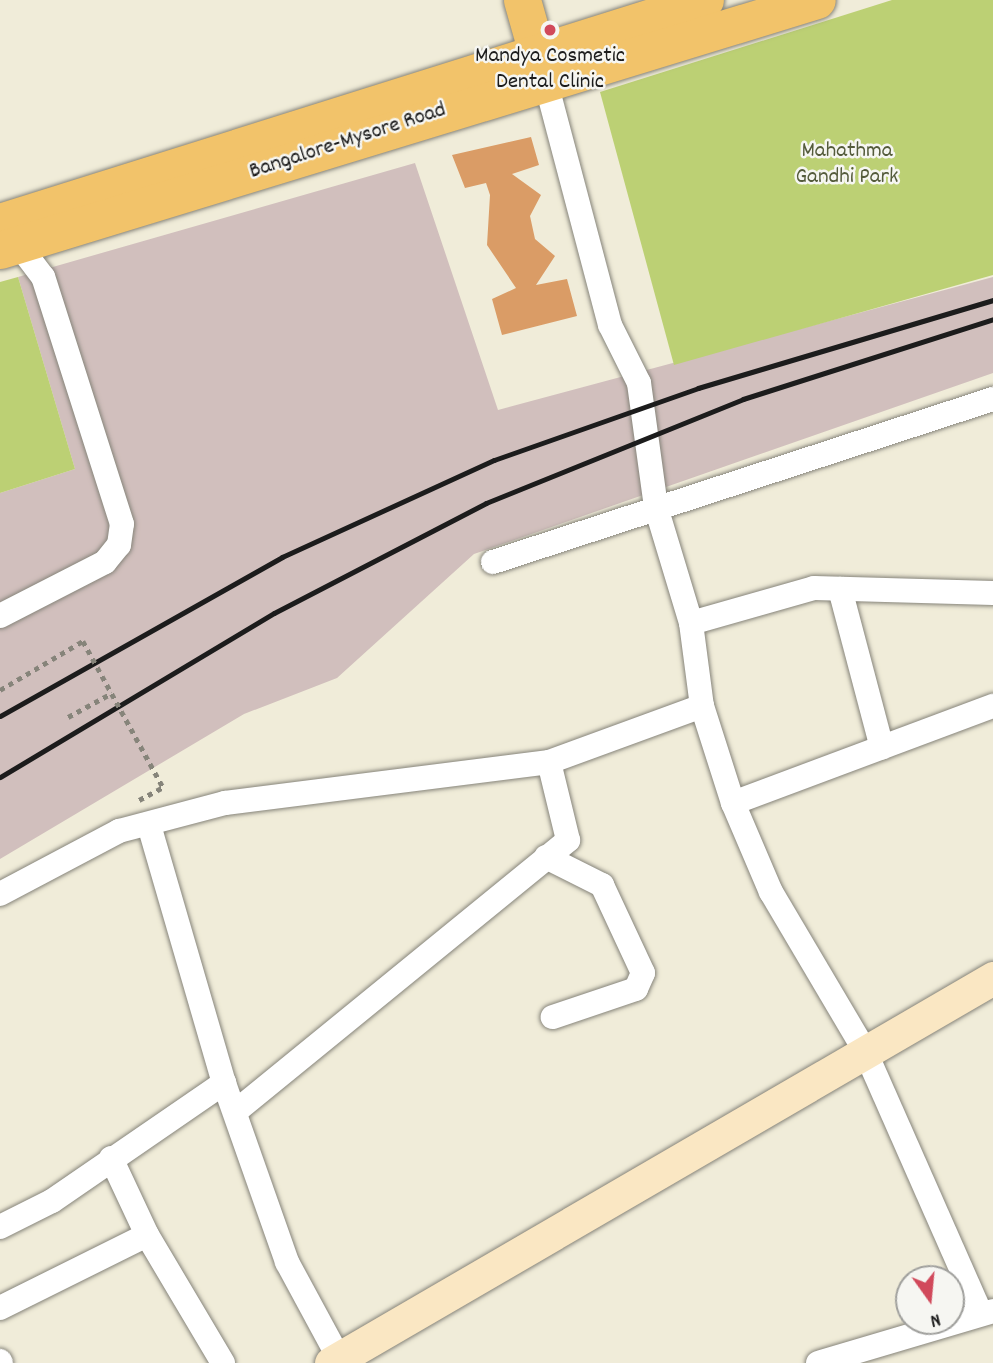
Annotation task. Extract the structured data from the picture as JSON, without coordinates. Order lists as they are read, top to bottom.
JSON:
{
  "streets": {
    "main road": ["Bangalore-Mysore Road"]
  },
  "parks": ["Mahathma Gandhi Park"],
  "places": ["Mandya Cosmetic Dental Clinic"],
  "north": "bottom"
}
